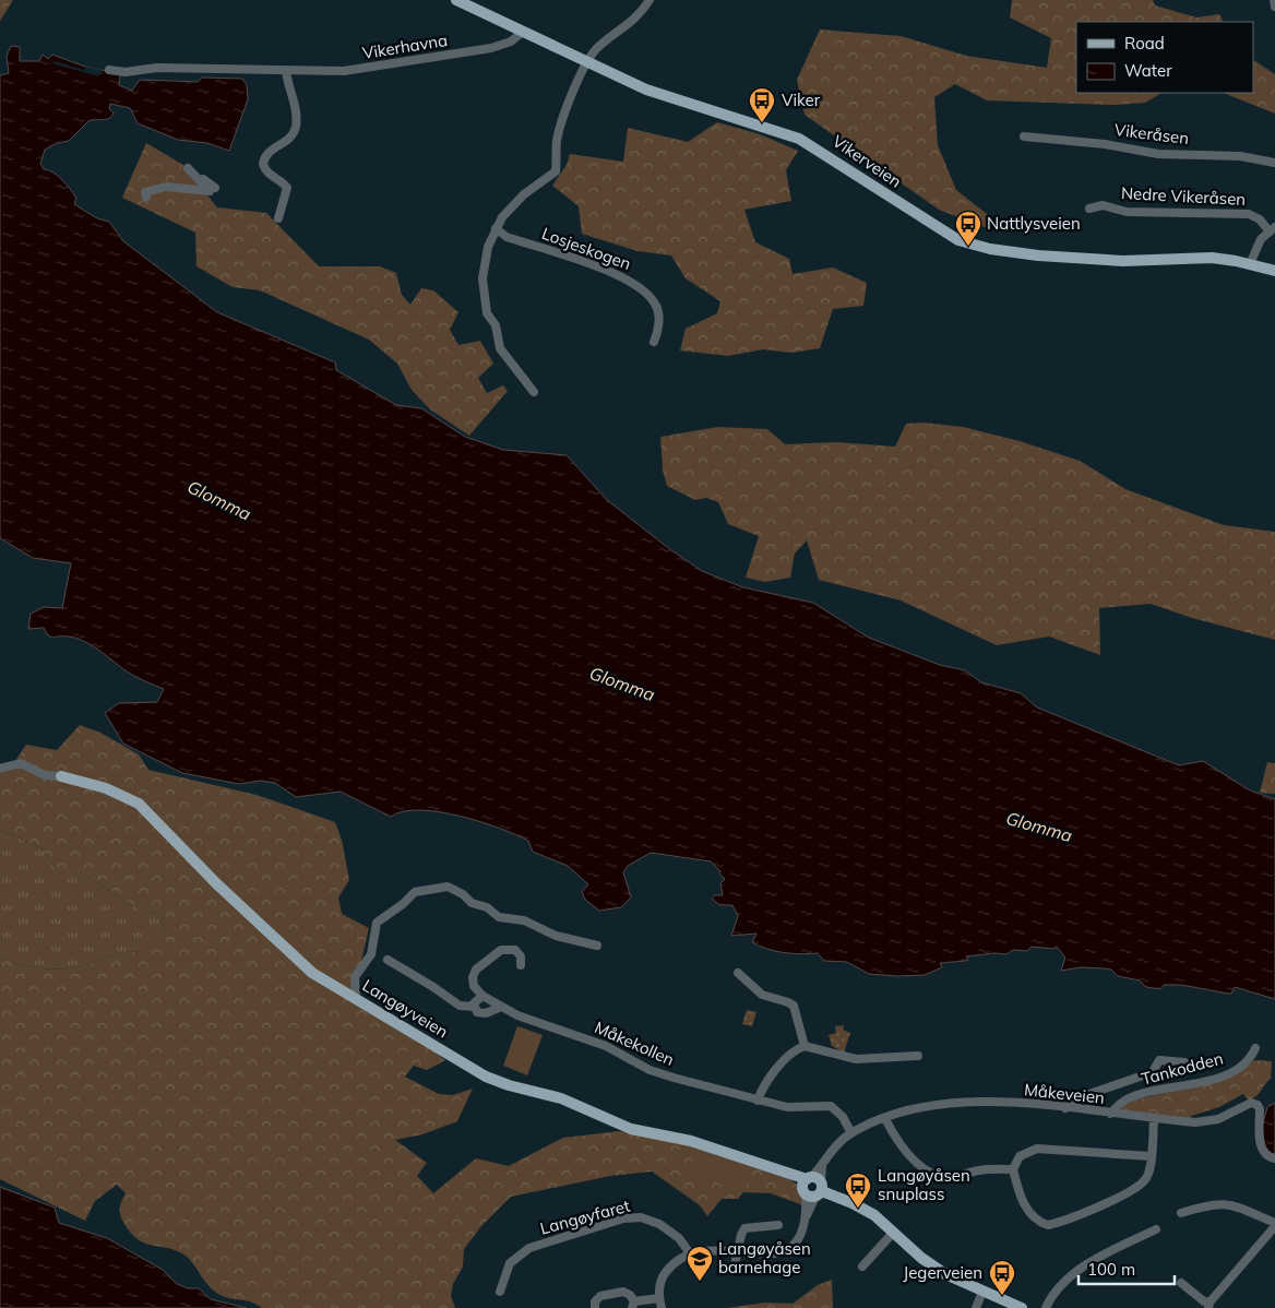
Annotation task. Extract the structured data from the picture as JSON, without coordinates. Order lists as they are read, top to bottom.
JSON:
{
  "streets": {
    "main road": ["Vikerveien", "Langøyveien"],
    "street": [
      "Vikerhavna",
      "Vikeråsen",
      "Nedre Vikeråsen",
      "Losjeskogen",
      "Måkekollen",
      "Tankodden",
      "Måkeveien",
      "Langøyfaret"
    ]
  },
  "crossings": [
    ["Vikerhavna", "Vikerveien"],
    ["Langøyveien", "Måkeveien"],
    ["Måkekollen", "Måkeveien"],
    ["Tankodden", "Måkeveien"]
  ],
  "water": ["Glomma"],
  "places": {
    "bus stop": [
      "Viker",
      "Nattlysveien",
      "Langøyåsen snuplass",
      "Jegerveien"
    ],
    "school or university": ["Langøyåsen barnehage"]
  },
  "legend": ["Road", "Water"],
  "scale_bar": "100 m"
}
